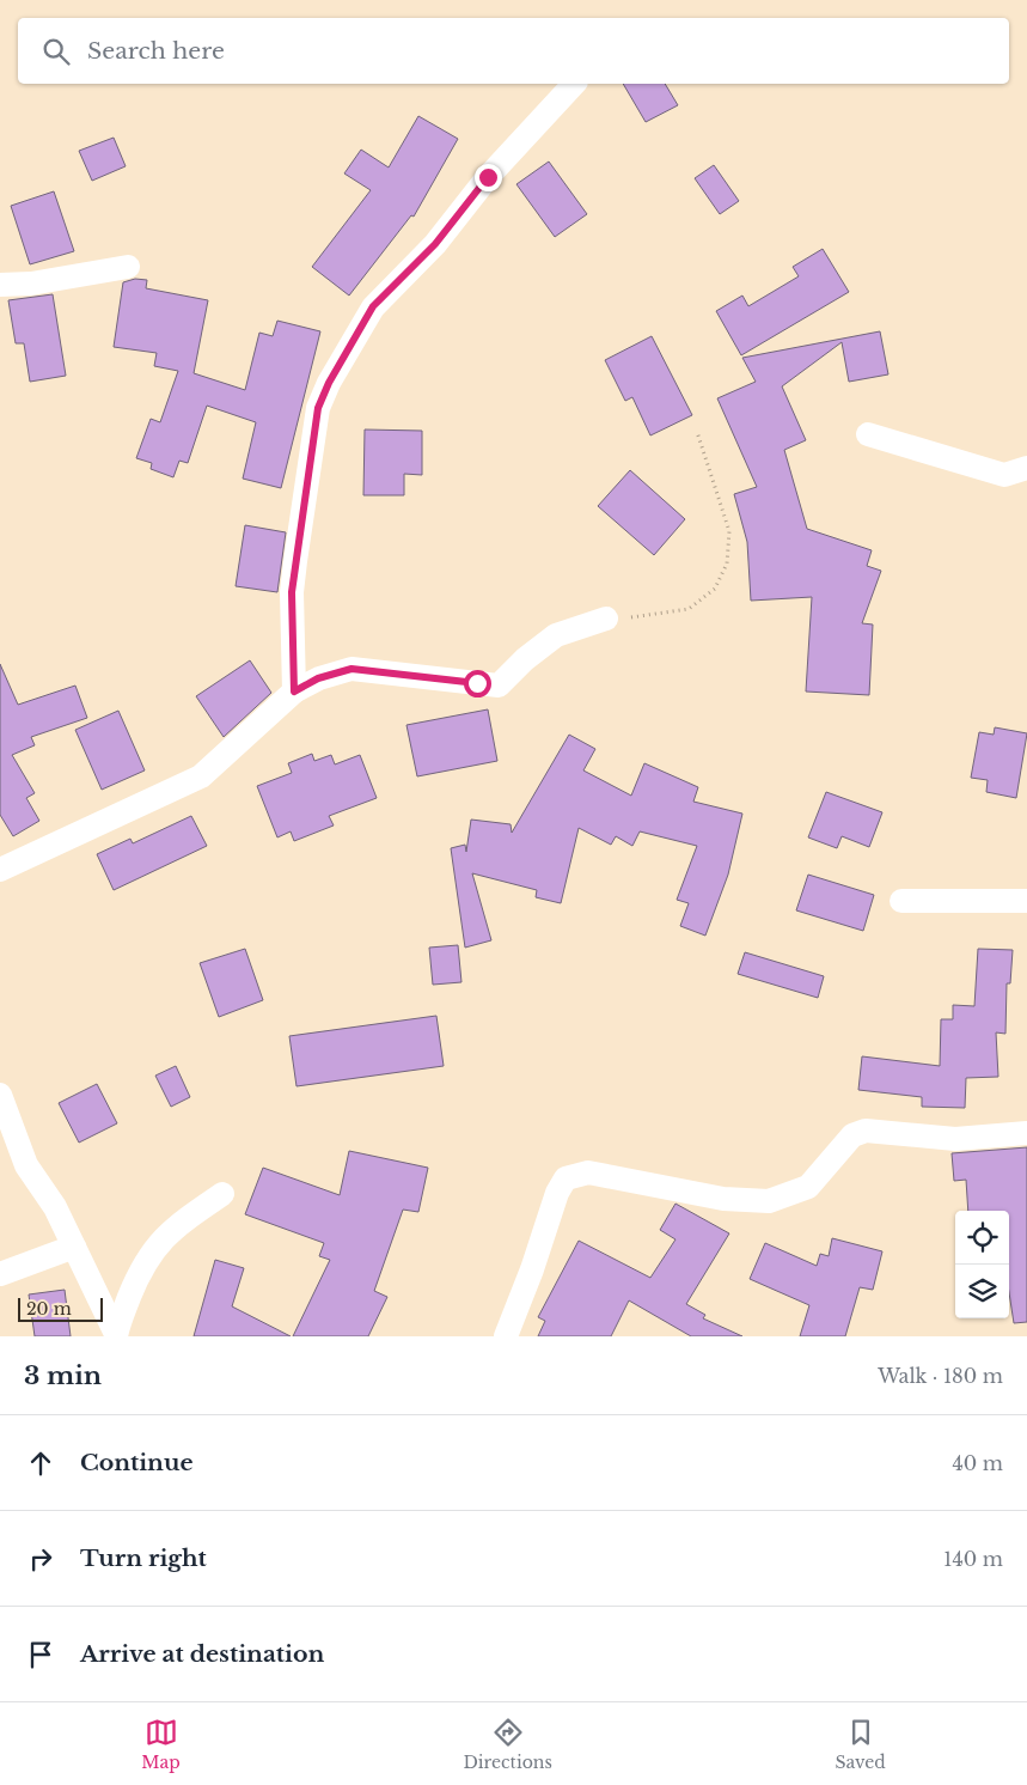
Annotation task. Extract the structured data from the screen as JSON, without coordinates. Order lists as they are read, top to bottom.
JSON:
{
  "scale_bar": "20 m",
  "page": {
    "search": "Search here",
    "scale": "20 m",
    "heading": ["3 min", "Walk · 180 m"],
    "list": [
      ["Continue", "40 m"],
      ["Turn right", "140 m"],
      "Arrive at destination"
    ],
    "nav": ["Map", "Directions", "Saved"]
  }
}
